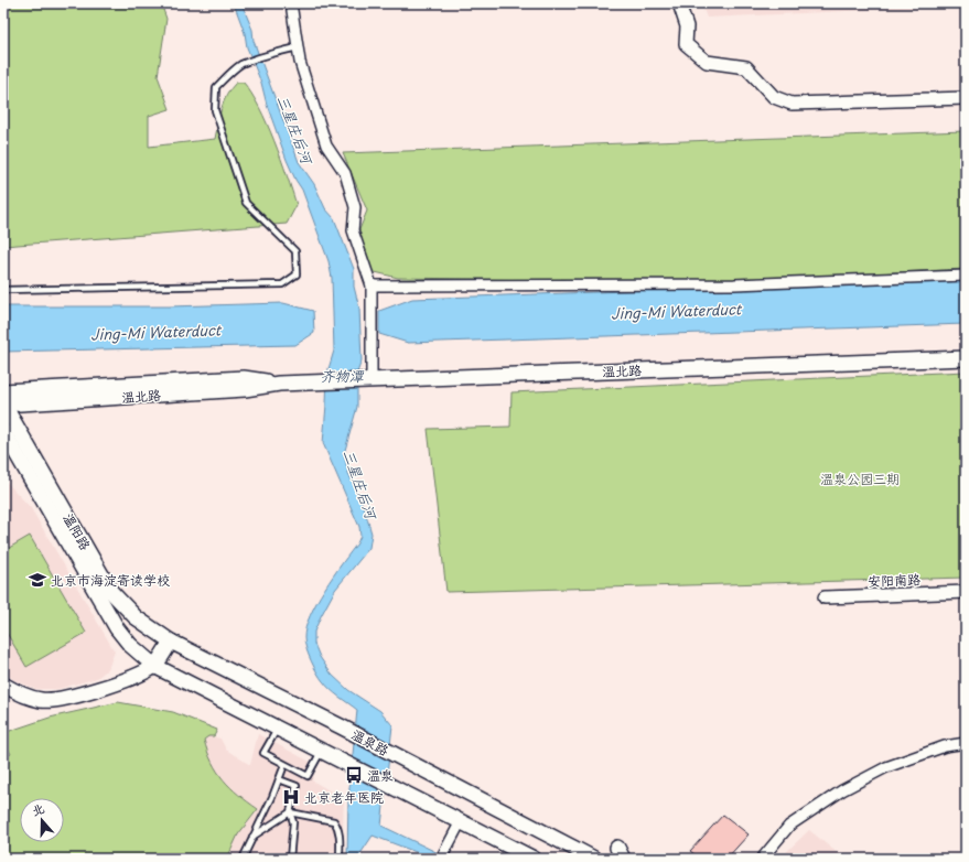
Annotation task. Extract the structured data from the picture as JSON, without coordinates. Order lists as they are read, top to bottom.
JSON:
{
  "streets": {
    "main road": ["温北路", "温阳路", "温泉路"],
    "street": ["安阳南路"]
  },
  "crossings": [
    ["温北路", "温阳路"],
    ["温阳路", "温泉路"]
  ],
  "water": ["三星庄后河", "Jing-Mi Waterduct", "齐物潭"],
  "parks": ["温泉公园三期"],
  "places": {
    "school or university": ["北京市海淀寄读学校"],
    "bus stop": ["温泉"],
    "hospital": ["北京老年医院"]
  },
  "north": "top"
}
